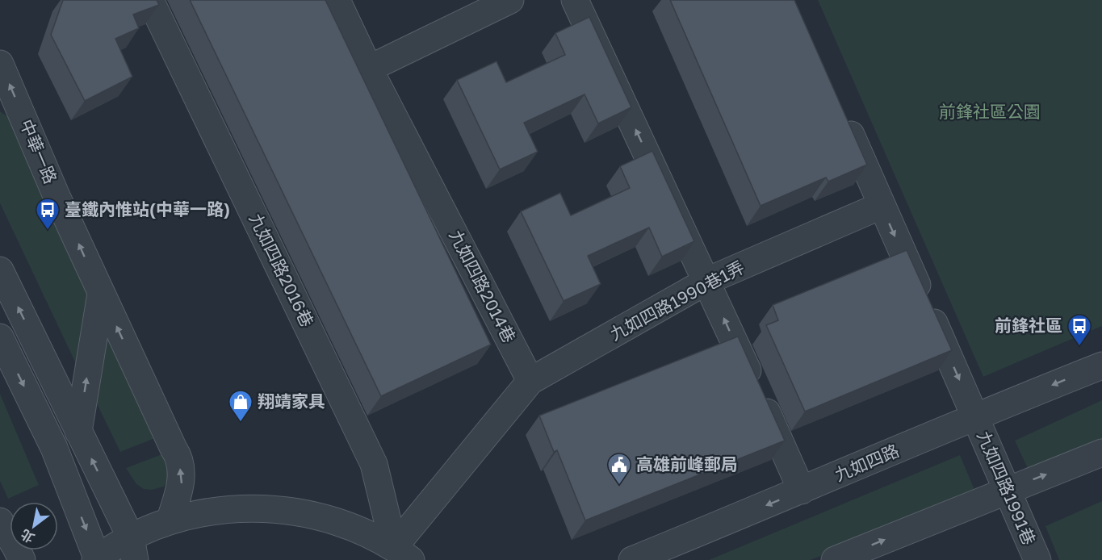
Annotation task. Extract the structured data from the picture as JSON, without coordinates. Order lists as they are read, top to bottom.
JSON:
{
  "streets": {
    "street": [
      "中華一路",
      "九如四路2016巷",
      "九如四路2014巷",
      "九如四路1990巷1弄",
      "九如四路",
      "九如四路1991巷"
    ]
  },
  "crossings": [
    ["九如四路2014巷", "九如四路1990巷1弄"],
    ["九如四路1990巷1弄", "九如四路1991巷"],
    ["九如四路", "九如四路1991巷"]
  ],
  "parks": ["前鋒社區公園"],
  "places": {
    "bus stop": ["臺鐵內惟站(中華一路)", "前鋒社區"],
    "shop": ["翔靖家具"],
    "public building": ["高雄前峰郵局"]
  },
  "north": "bottom left"
}
